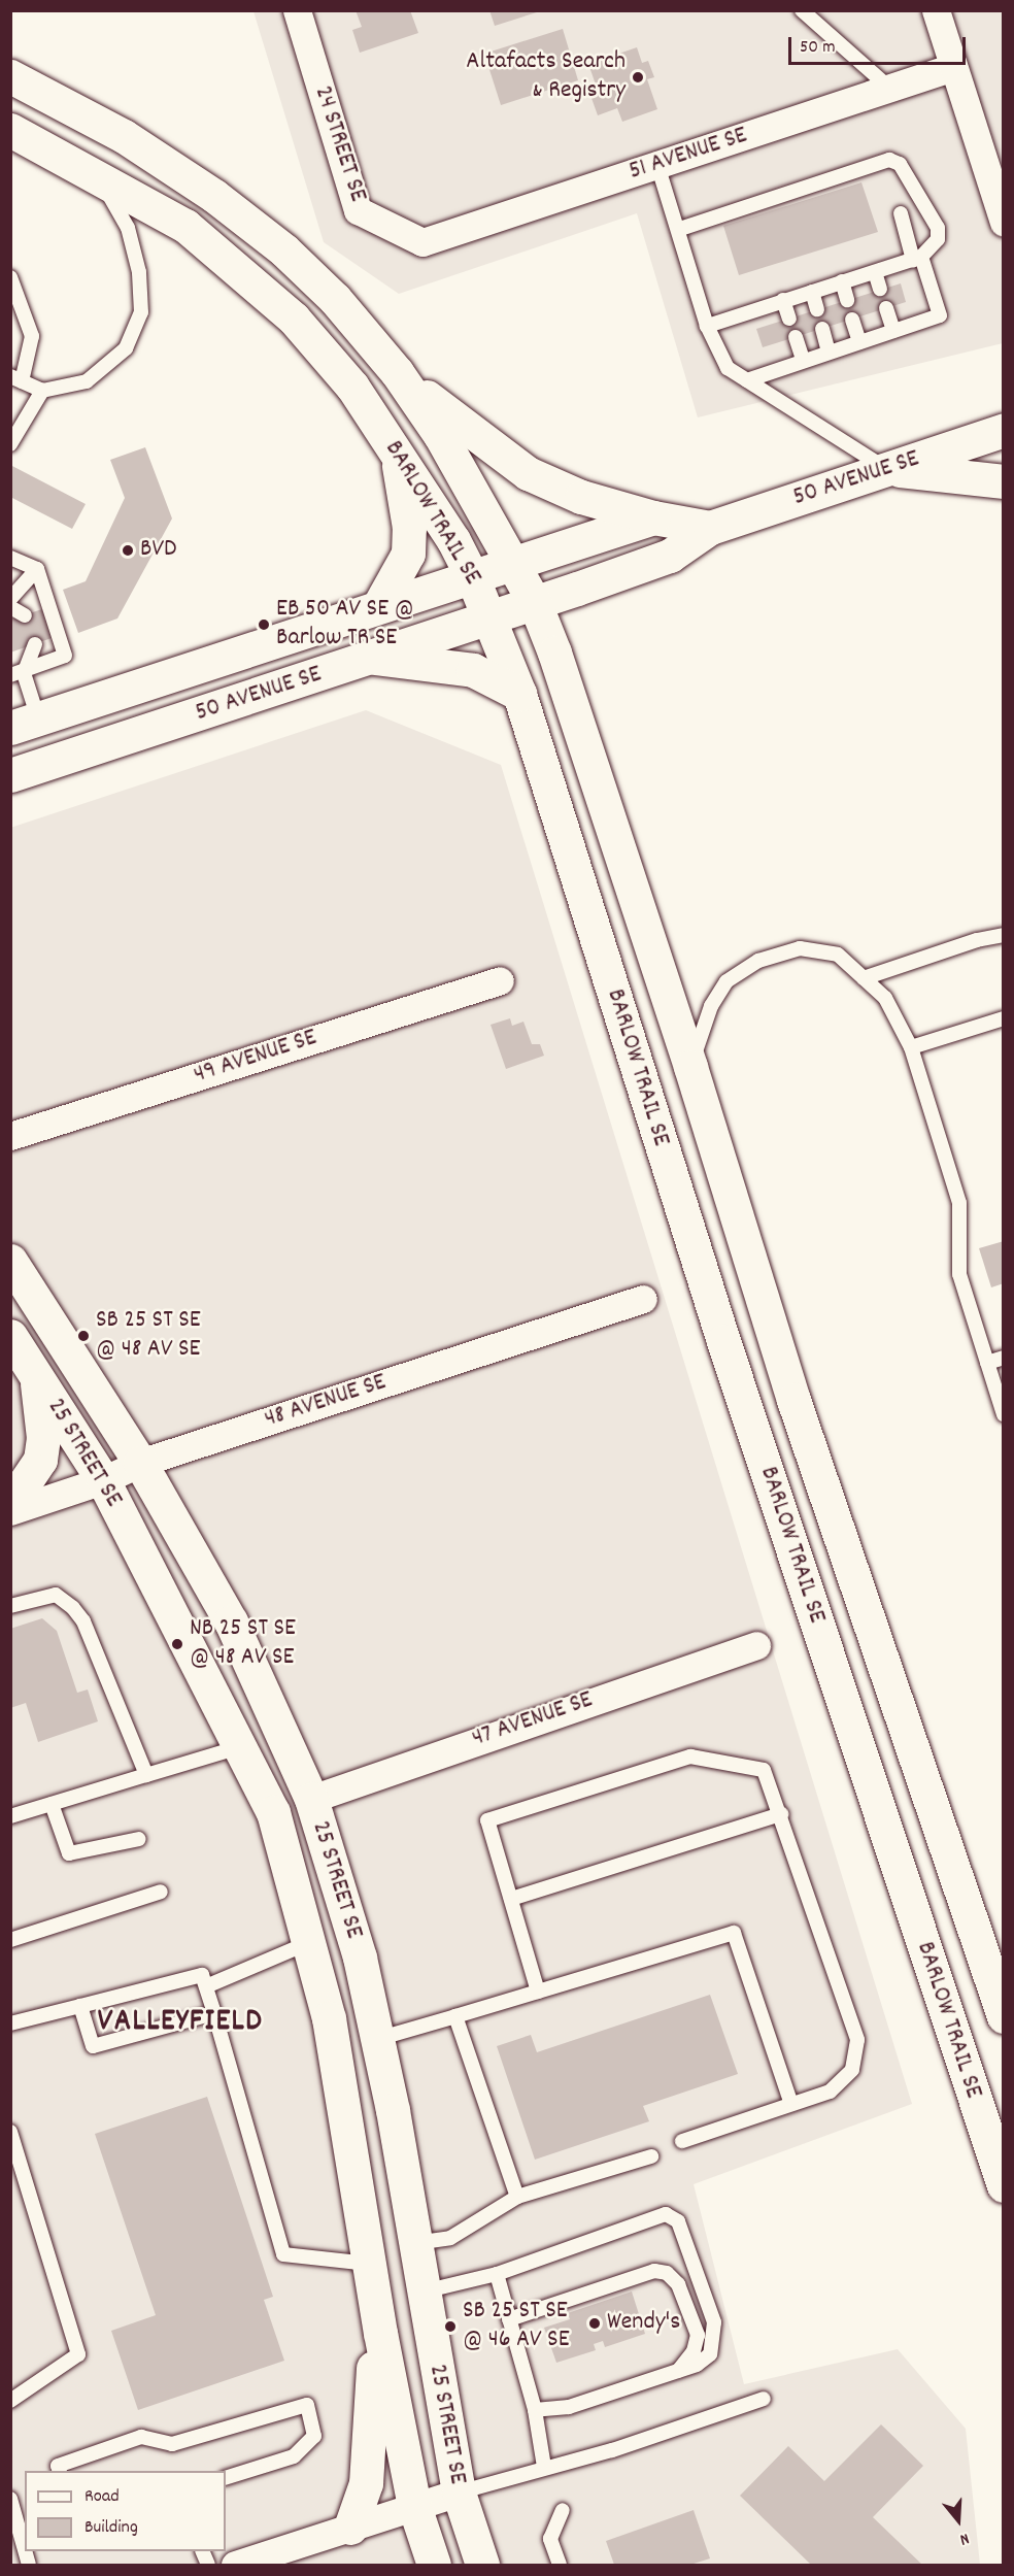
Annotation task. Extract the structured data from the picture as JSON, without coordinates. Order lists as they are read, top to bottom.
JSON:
{
  "streets": {
    "main road": ["50 AVENUE SE", "BARLOW TRAIL SE", "25 STREET SE"],
    "street": [
      "24 STREET SE",
      "51 AVENUE SE",
      "49 AVENUE SE",
      "48 AVENUE SE",
      "47 AVENUE SE"
    ]
  },
  "crossings": [
    ["24 STREET SE", "51 AVENUE SE"],
    ["50 AVENUE SE", "BARLOW TRAIL SE"],
    ["48 AVENUE SE", "25 STREET SE"],
    ["25 STREET SE", "47 AVENUE SE"]
  ],
  "districts": ["VALLEYFIELD"],
  "places": [
    "Altafacts Search & Registry",
    "BVD",
    "EB 50 AV SE @ Barlow TR SE",
    "SB 25 ST SE @ 48 AV SE",
    "NB 25 ST SE @ 48 AV SE",
    "Wendy's",
    "SB 25 ST SE @ 46 AV SE"
  ],
  "legend": ["Road", "Building"],
  "scale_bar": "50 m",
  "north": "bottom"
}
